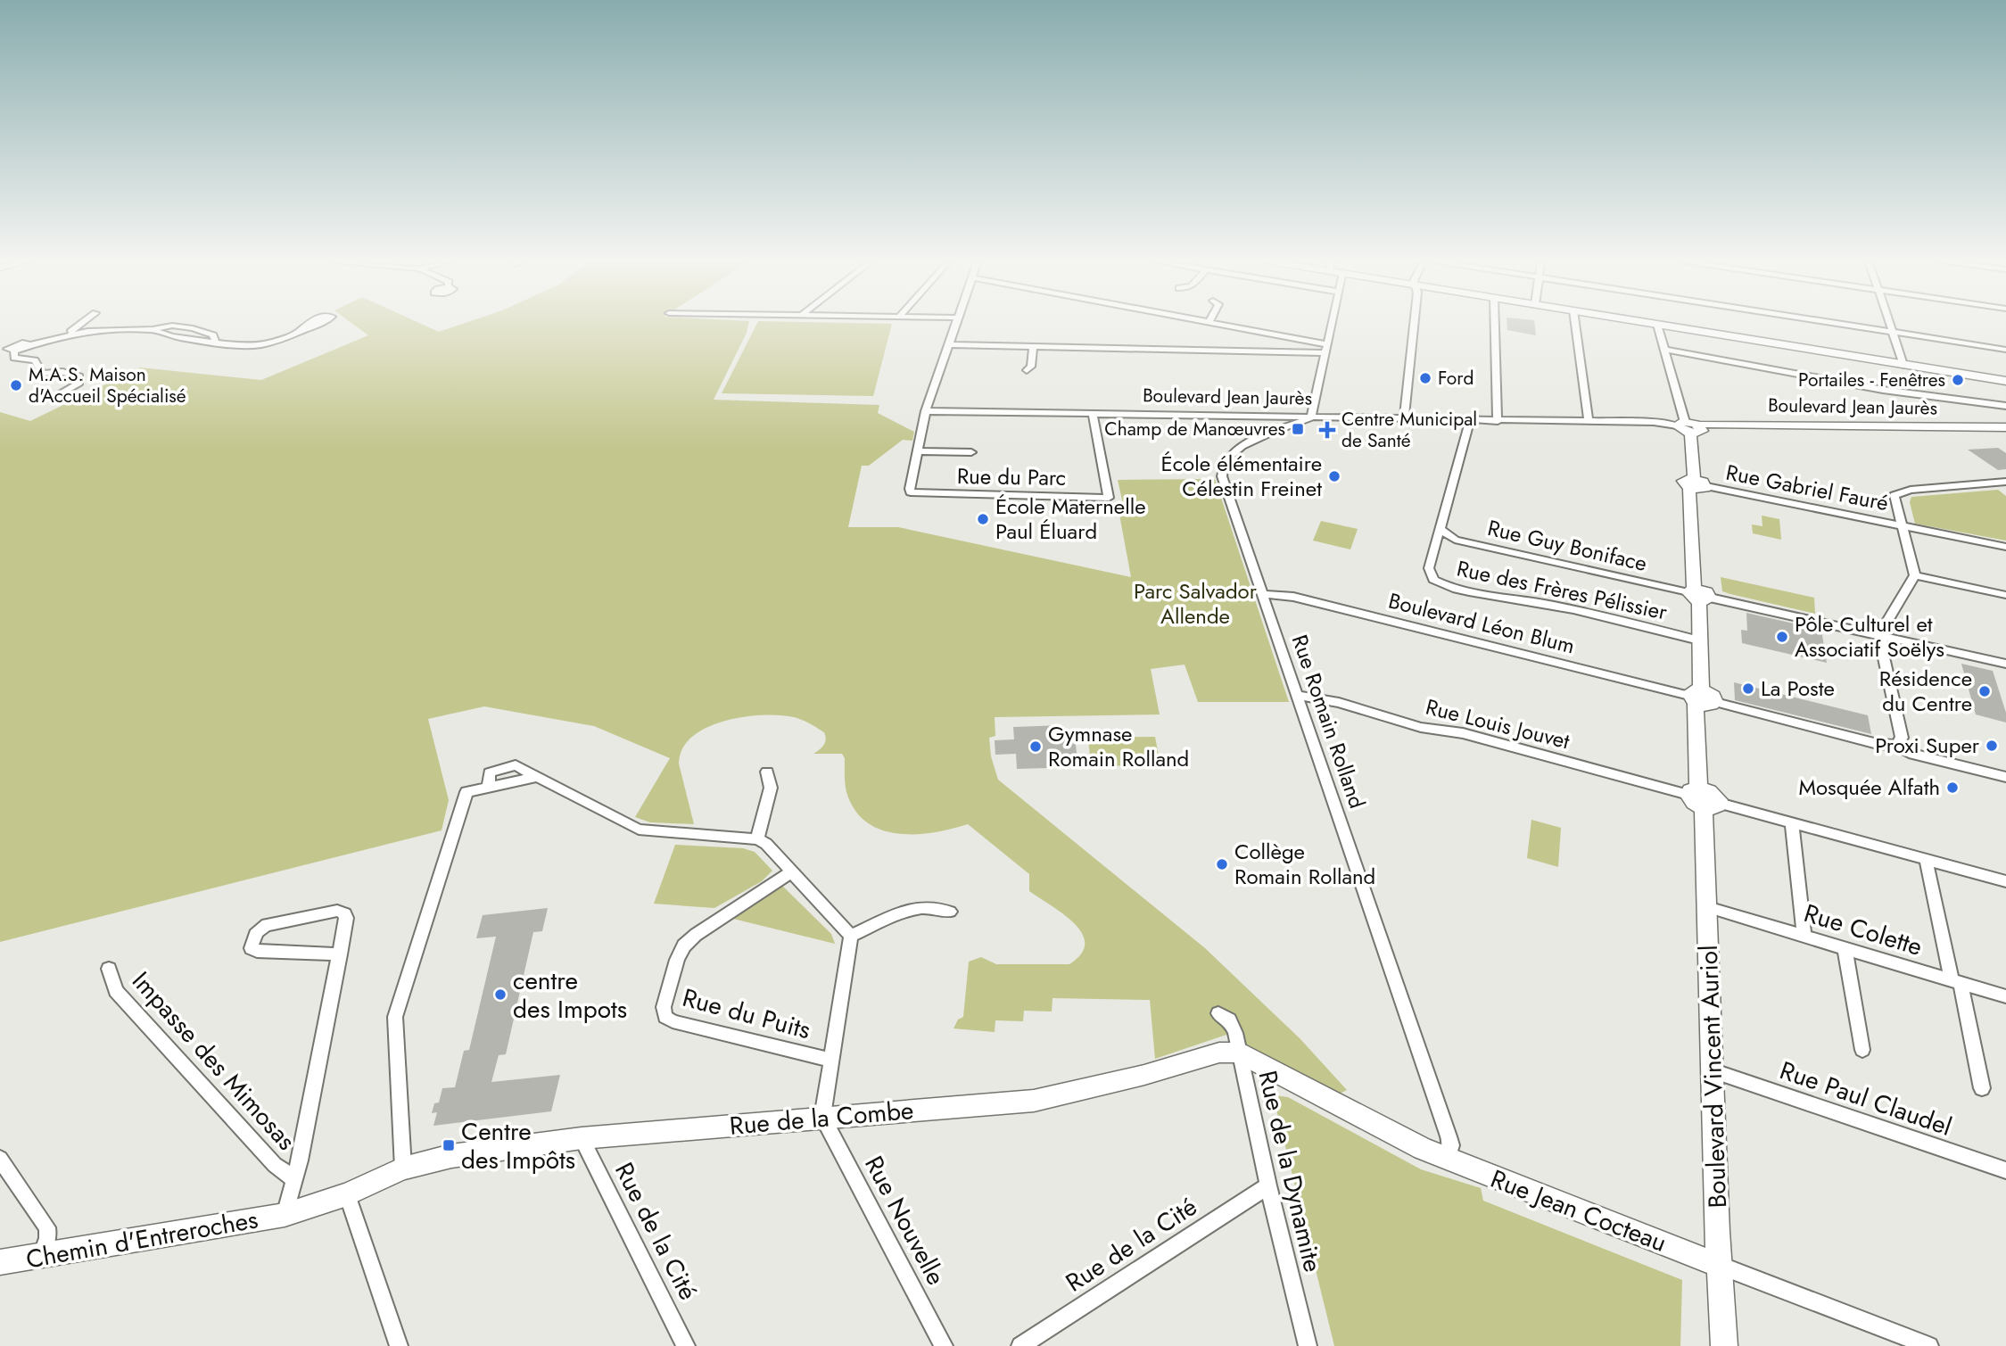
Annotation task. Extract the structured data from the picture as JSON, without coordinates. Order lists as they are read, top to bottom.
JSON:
{
  "streets": {
    "street": [
      "Boulevard Jean Jaurès",
      "Rue du Parc",
      "Rue Gabriel Fauré",
      "Rue Guy Boniface",
      "Rue des Frères Pélissier",
      "Boulevard Léon Blum",
      "Rue Romain Rolland",
      "Rue Louis Jouvet",
      "Rue Colette",
      "Rue du Puits",
      "Impasse des Mimosas",
      "Boulevard Vincent Auriol",
      "Rue Paul Claudel",
      "Rue de la Combe",
      "Rue de la Dynamite",
      "Rue Jean Cocteau",
      "Rue Nouvelle",
      "Rue de la Cité",
      "Chemin d'Entreroches"
    ]
  },
  "crossings": [
    ["Boulevard Jean Jaurès", "Rue du Parc"],
    ["Boulevard Jean Jaurès", "Rue des Frères Pélissier"],
    ["Boulevard Jean Jaurès", "Rue Romain Rolland"],
    ["Boulevard Jean Jaurès", "Boulevard Vincent Auriol"],
    ["Rue Gabriel Fauré", "Boulevard Vincent Auriol"],
    ["Rue Guy Boniface", "Rue des Frères Pélissier"],
    ["Rue Guy Boniface", "Boulevard Vincent Auriol"],
    ["Rue des Frères Pélissier", "Boulevard Vincent Auriol"],
    ["Boulevard Léon Blum", "Rue Romain Rolland"],
    ["Boulevard Léon Blum", "Boulevard Vincent Auriol"],
    ["Rue Romain Rolland", "Rue Louis Jouvet"],
    ["Rue Romain Rolland", "Rue Jean Cocteau"],
    ["Rue Louis Jouvet", "Boulevard Vincent Auriol"],
    ["Rue Colette", "Boulevard Vincent Auriol"],
    ["Boulevard Vincent Auriol", "Rue Paul Claudel"],
    ["Boulevard Vincent Auriol", "Rue Jean Cocteau"],
    ["Rue de la Combe", "Rue de la Dynamite"],
    ["Rue de la Combe", "Rue Jean Cocteau"],
    ["Rue de la Combe", "Rue Nouvelle"],
    ["Rue de la Combe", "Rue de la Cité"],
    ["Rue de la Combe", "Chemin d'Entreroches"],
    ["Rue de la Dynamite", "Rue Jean Cocteau"],
    ["Rue de la Dynamite", "Rue de la Cité"]
  ],
  "parks": ["Parc Salvador Allende"],
  "places": {
    "other": [
      "Ford",
      "Portailes - Fenêtres",
      "M.A.S. Maison d'Accueil Spécialisé",
      "École élémentaire Célestin Freinet",
      "École Maternelle Paul Éluard",
      "Pôle Culturel et Associatif Soëlys",
      "La Poste",
      "Résidence du Centre",
      "Proxi Super",
      "Gymnase Romain Rolland",
      "Mosquée Alfath",
      "Collège Romain Rolland",
      "centre des Impots"
    ],
    "transit": ["Champ de Manœuvres", "Centre des Impôts"],
    "health": ["Centre Municipal de Santé"]
  }
}
